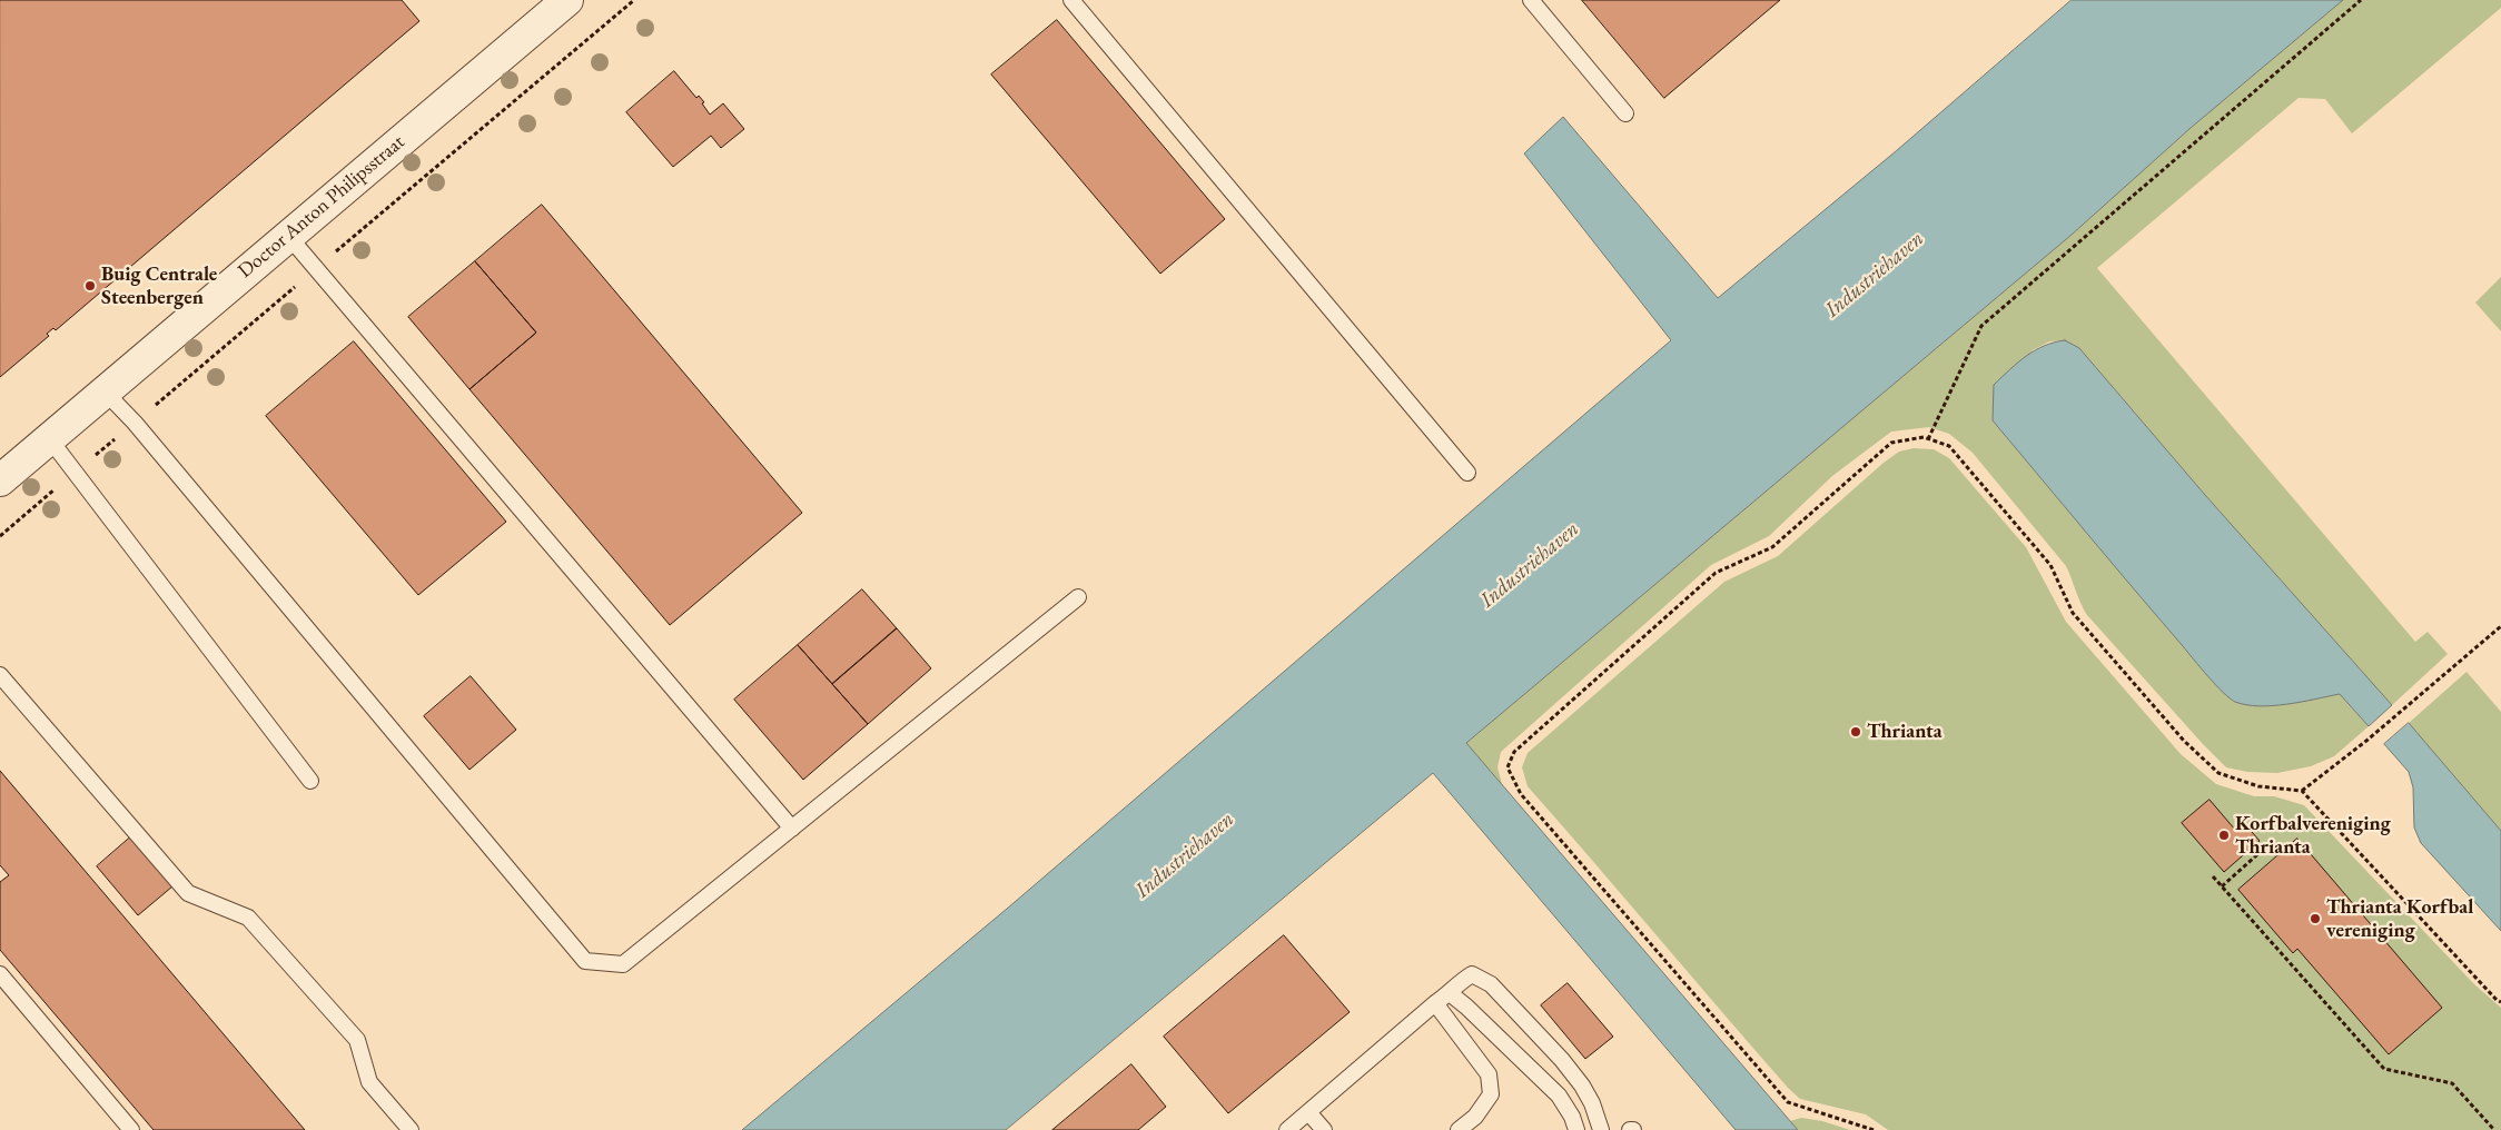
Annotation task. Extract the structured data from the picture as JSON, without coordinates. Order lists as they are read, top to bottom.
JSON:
{
  "streets": {
    "street": ["Doctor Anton Philipsstraat"]
  },
  "water": ["Industriehaven"],
  "places": [
    "Buig Centrale Steenbergen",
    "Thrianta",
    "Korfbalvereniging Thrianta",
    "Thrianta Korfbal vereniging"
  ]
}
